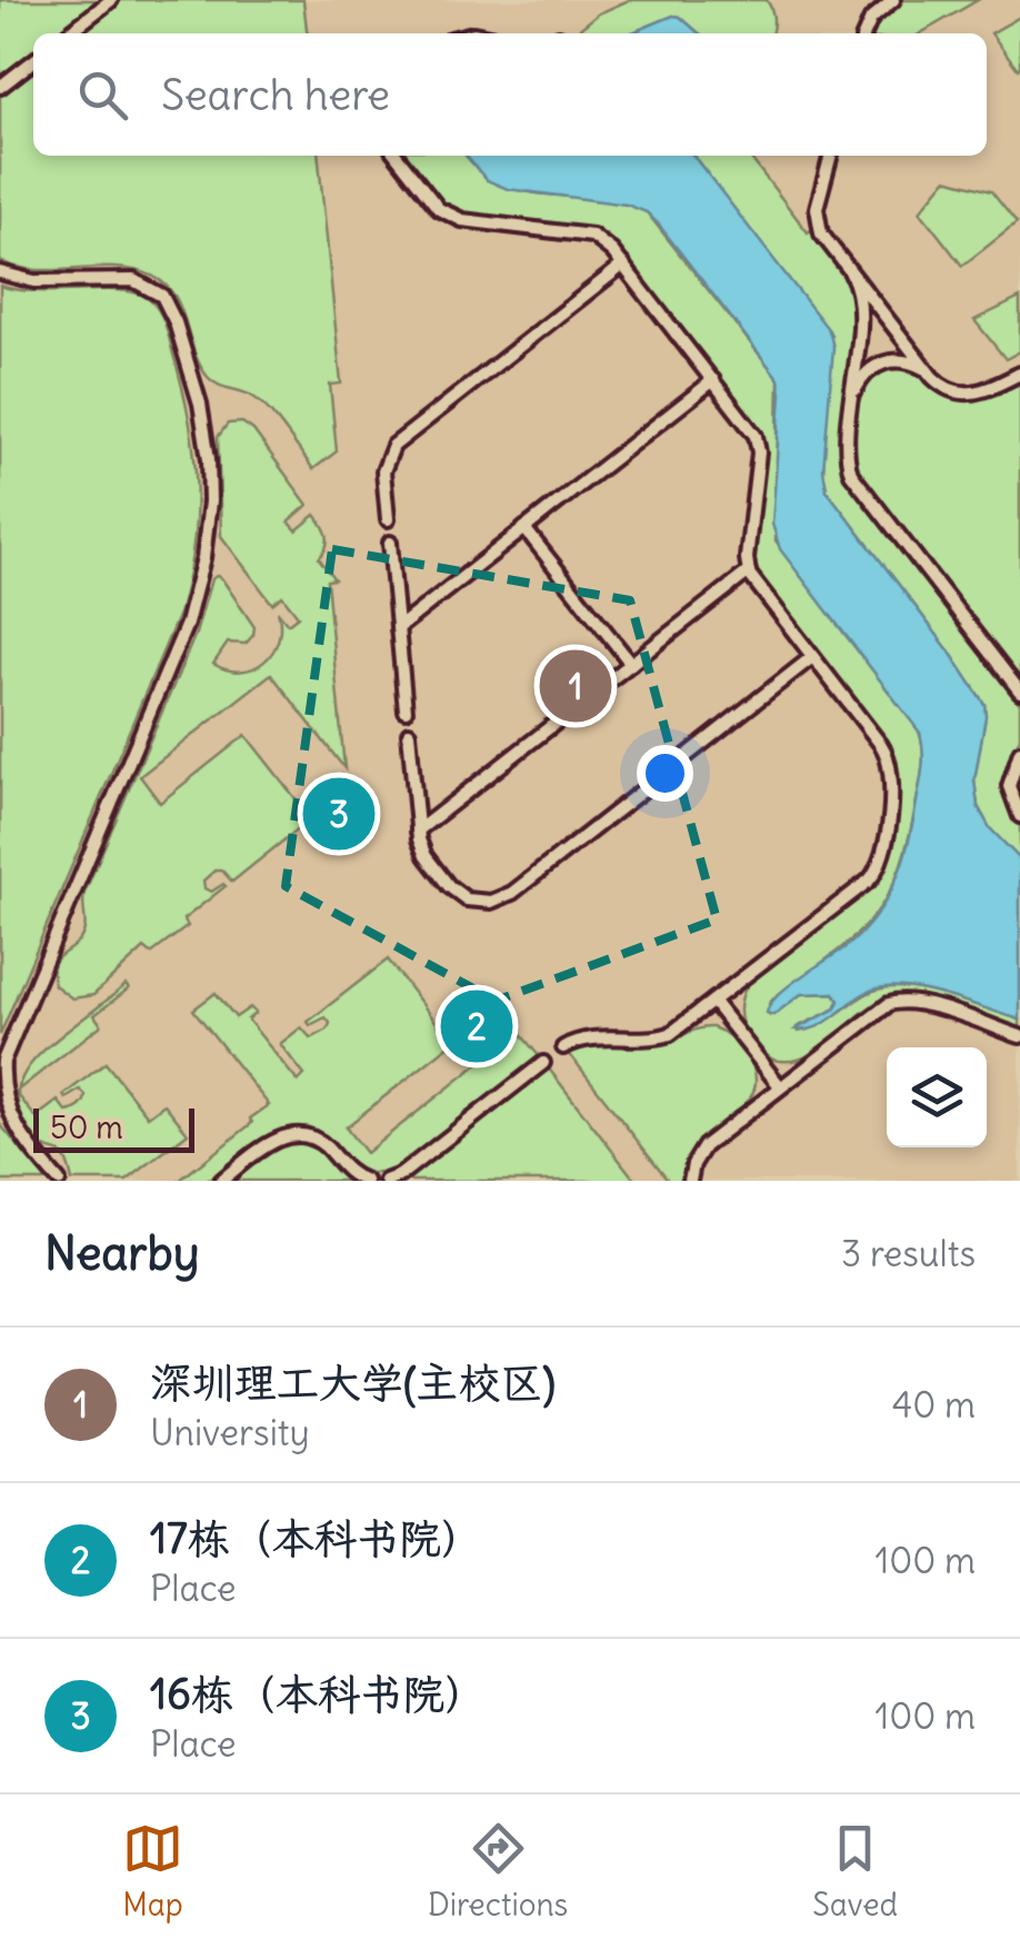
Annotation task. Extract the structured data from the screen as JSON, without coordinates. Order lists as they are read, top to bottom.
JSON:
{
  "scale_bar": "50 m",
  "page": {
    "search": "Search here",
    "pins": ["1", "3", "2"],
    "scale": "50 m",
    "heading": ["Nearby", "3 results"],
    "list": [
      {
        "mark": "1",
        "name": "深圳理工大学(主校区)",
        "note": "University",
        "value": "40 m"
      },
      {
        "mark": "2",
        "name": "17栋（本科书院）",
        "note": "Place",
        "value": "100 m"
      },
      {
        "mark": "3",
        "name": "16栋（本科书院）",
        "note": "Place",
        "value": "100 m"
      }
    ],
    "nav": ["Map", "Directions", "Saved"]
  }
}
